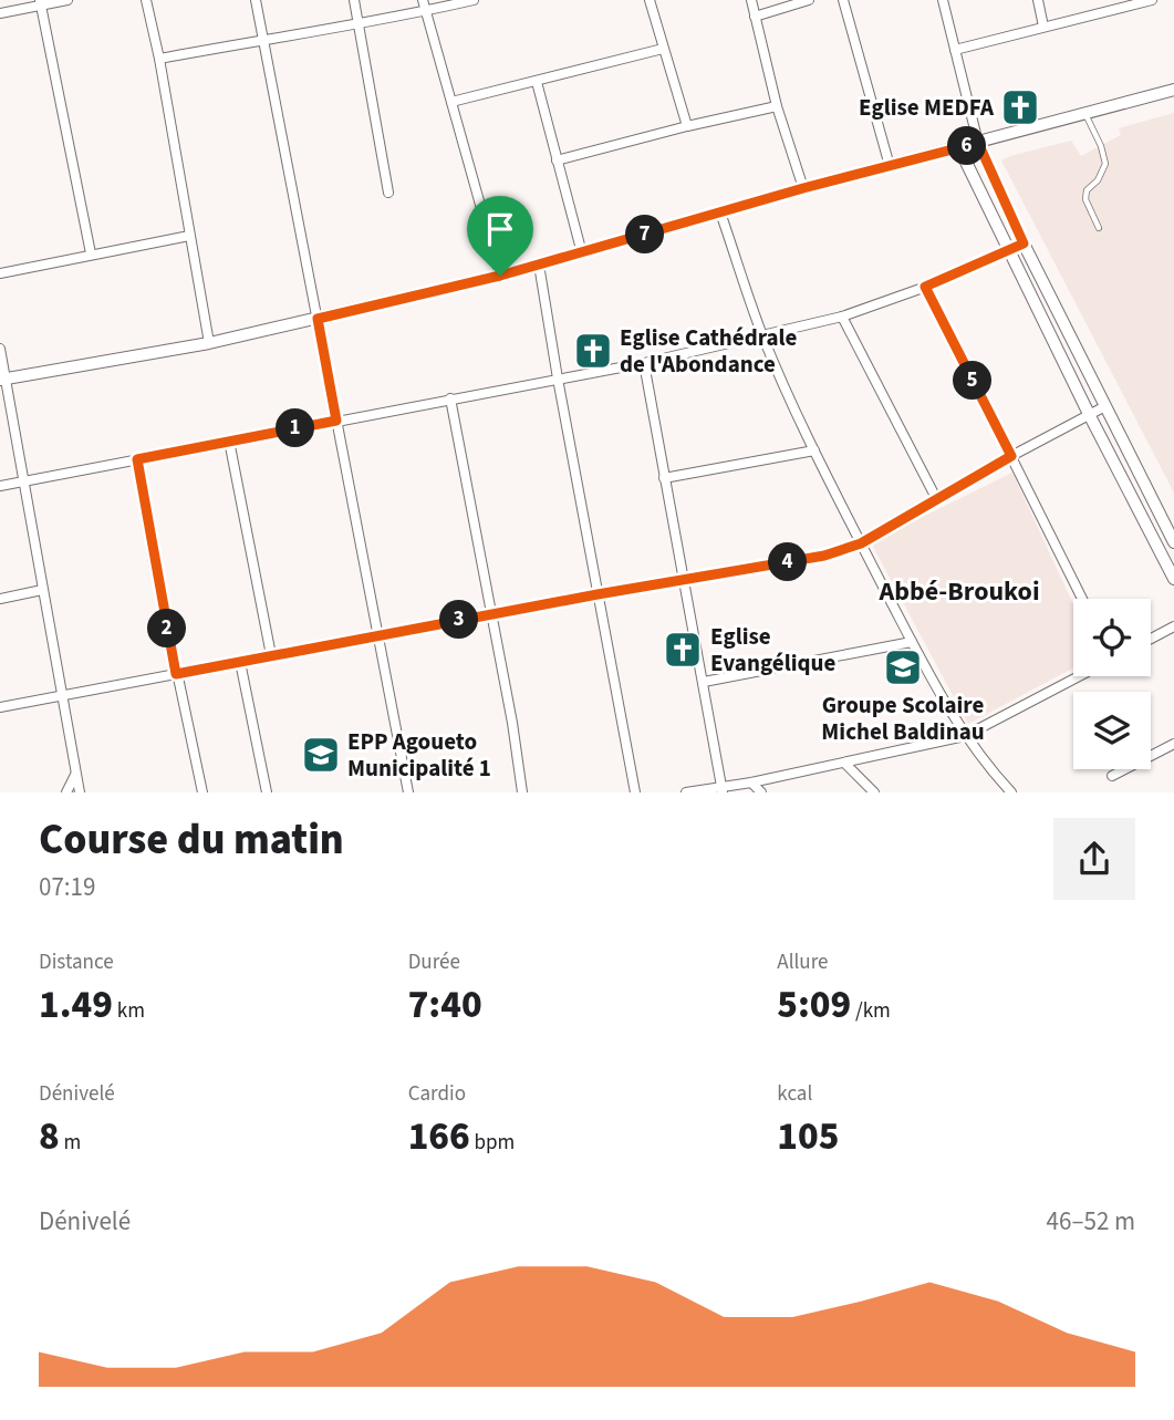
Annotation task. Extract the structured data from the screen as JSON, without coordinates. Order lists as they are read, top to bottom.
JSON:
{
  "districts": ["Abbé-Broukoi"],
  "places": {
    "church": ["Eglise MEDFA", "Eglise Cathédrale de l'Abondance", "Eglise Evangélique"],
    "school or university": ["Groupe Scolaire Michel Baldinau", "EPP Agoueto Municipalité 1"]
  },
  "page": {
    "pins": [
      "6",
      "7",
      "5",
      "1",
      "4",
      "3",
      "2"
    ],
    "heading": ["Course du matin", "07:19"],
    "stats": [
      ["Distance", "1.49 km"],
      ["Durée", "7:40"],
      ["Allure", "5:09 /km"],
      ["Dénivelé", "8 m"],
      ["Cardio", "166 bpm"],
      ["kcal", "105"]
    ],
    "chart": ["Dénivelé", "46–52 m"]
  }
}
